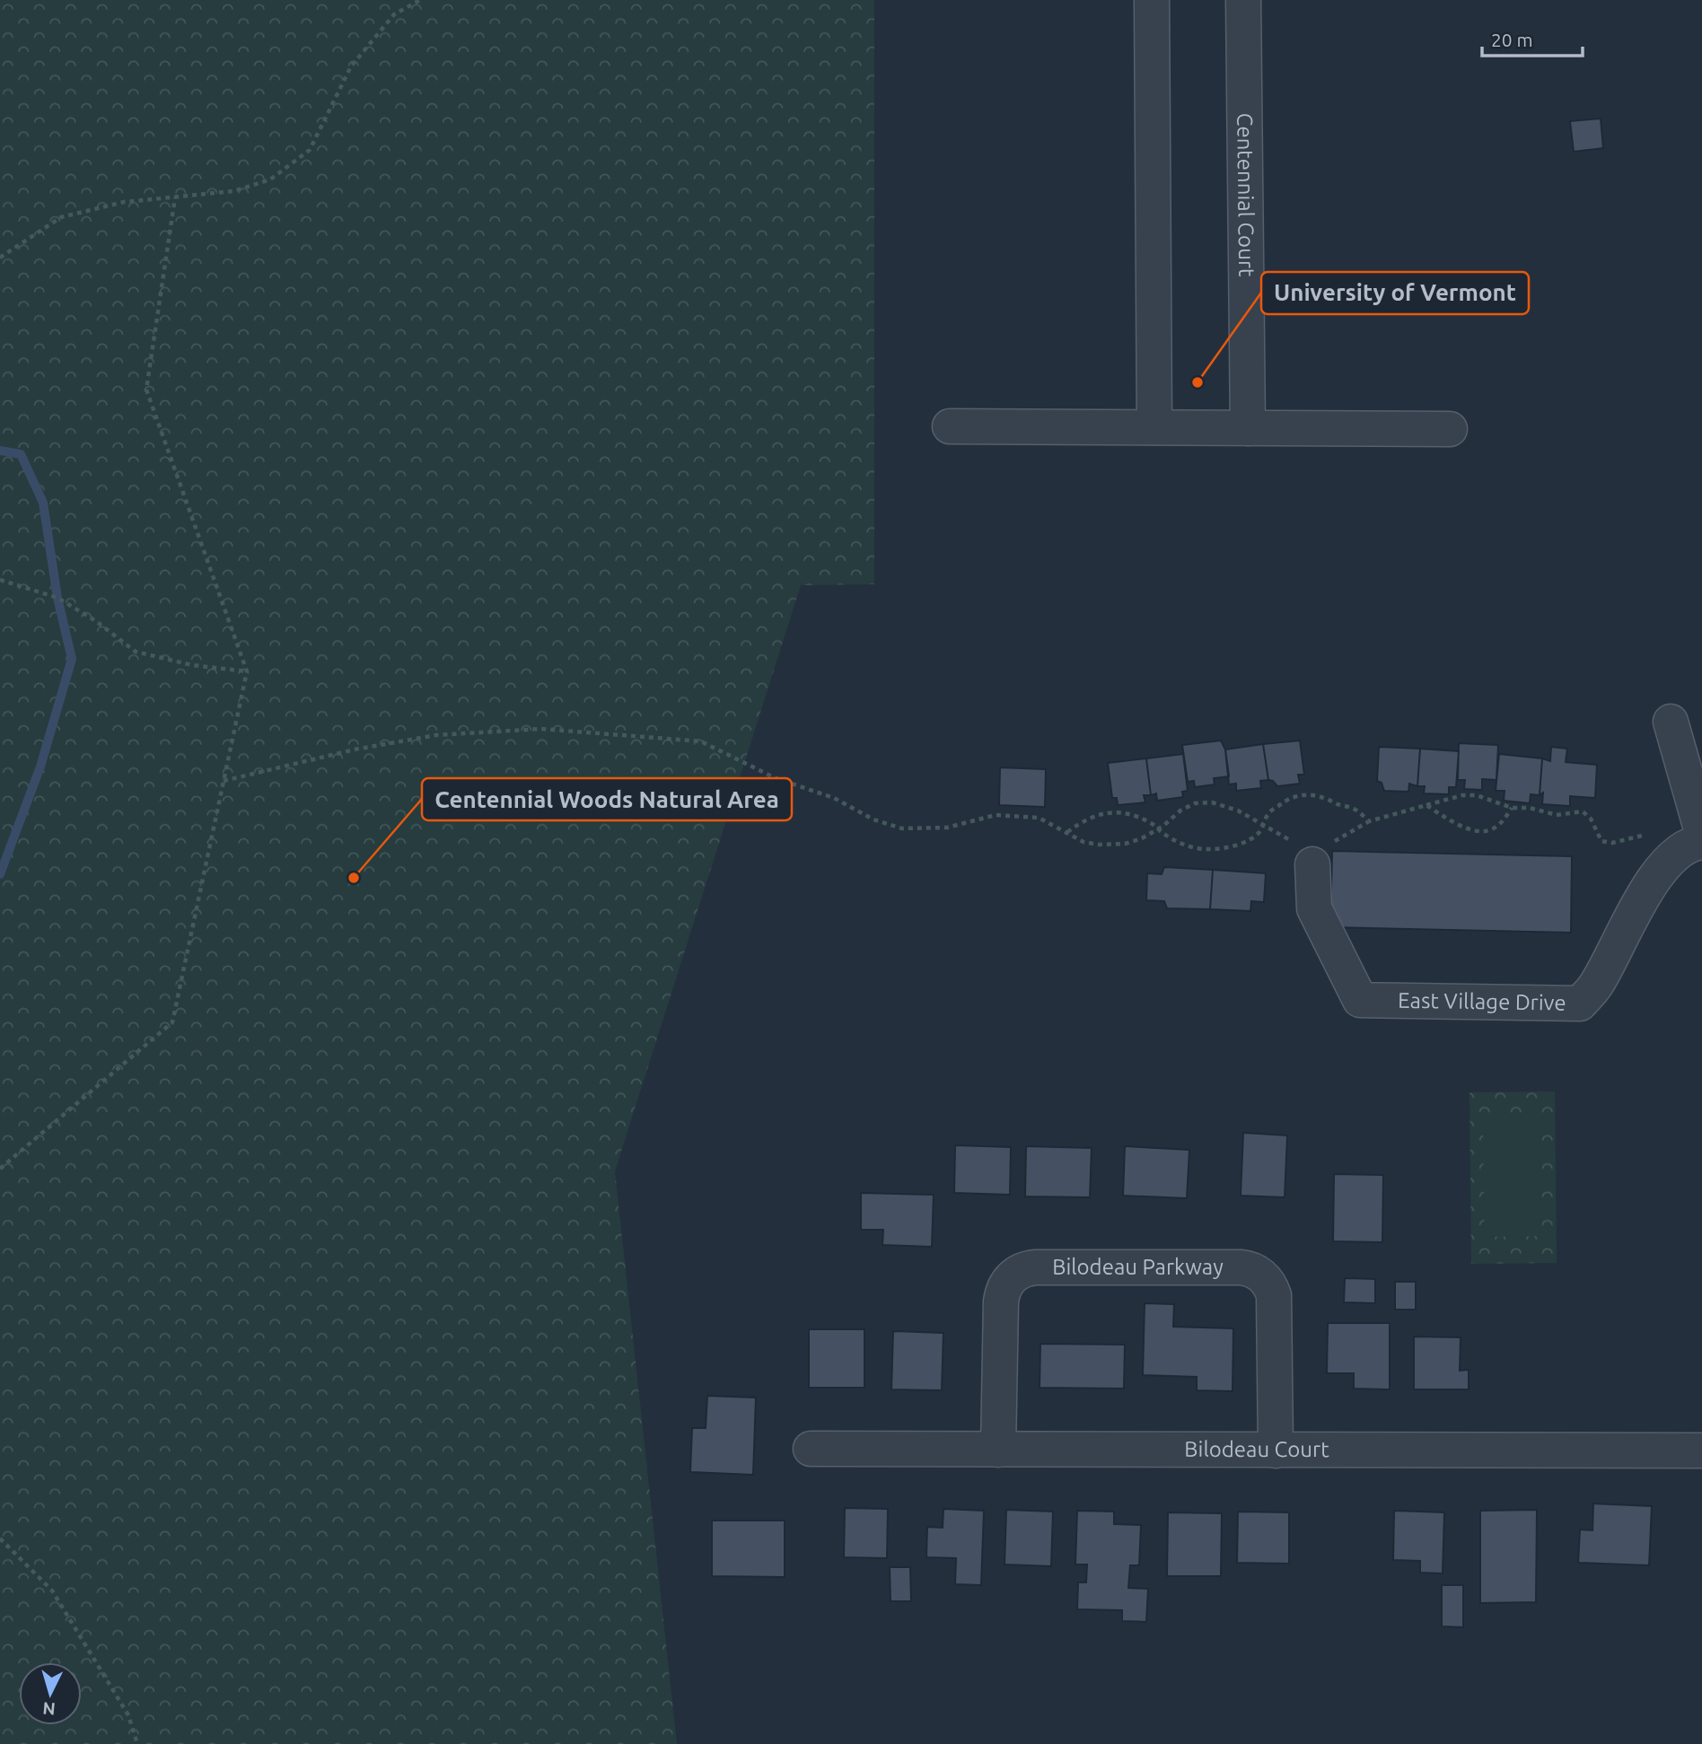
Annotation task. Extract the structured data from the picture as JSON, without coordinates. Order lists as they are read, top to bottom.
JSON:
{
  "streets": {
    "street": [
      "Centennial Court",
      "East Village Drive",
      "Bilodeau Parkway",
      "Bilodeau Court"
    ]
  },
  "crossings": [
    ["Bilodeau Parkway", "Bilodeau Court"]
  ],
  "places": ["University of Vermont", "Centennial Woods Natural Area"],
  "scale_bar": "20 m",
  "north": "bottom"
}
